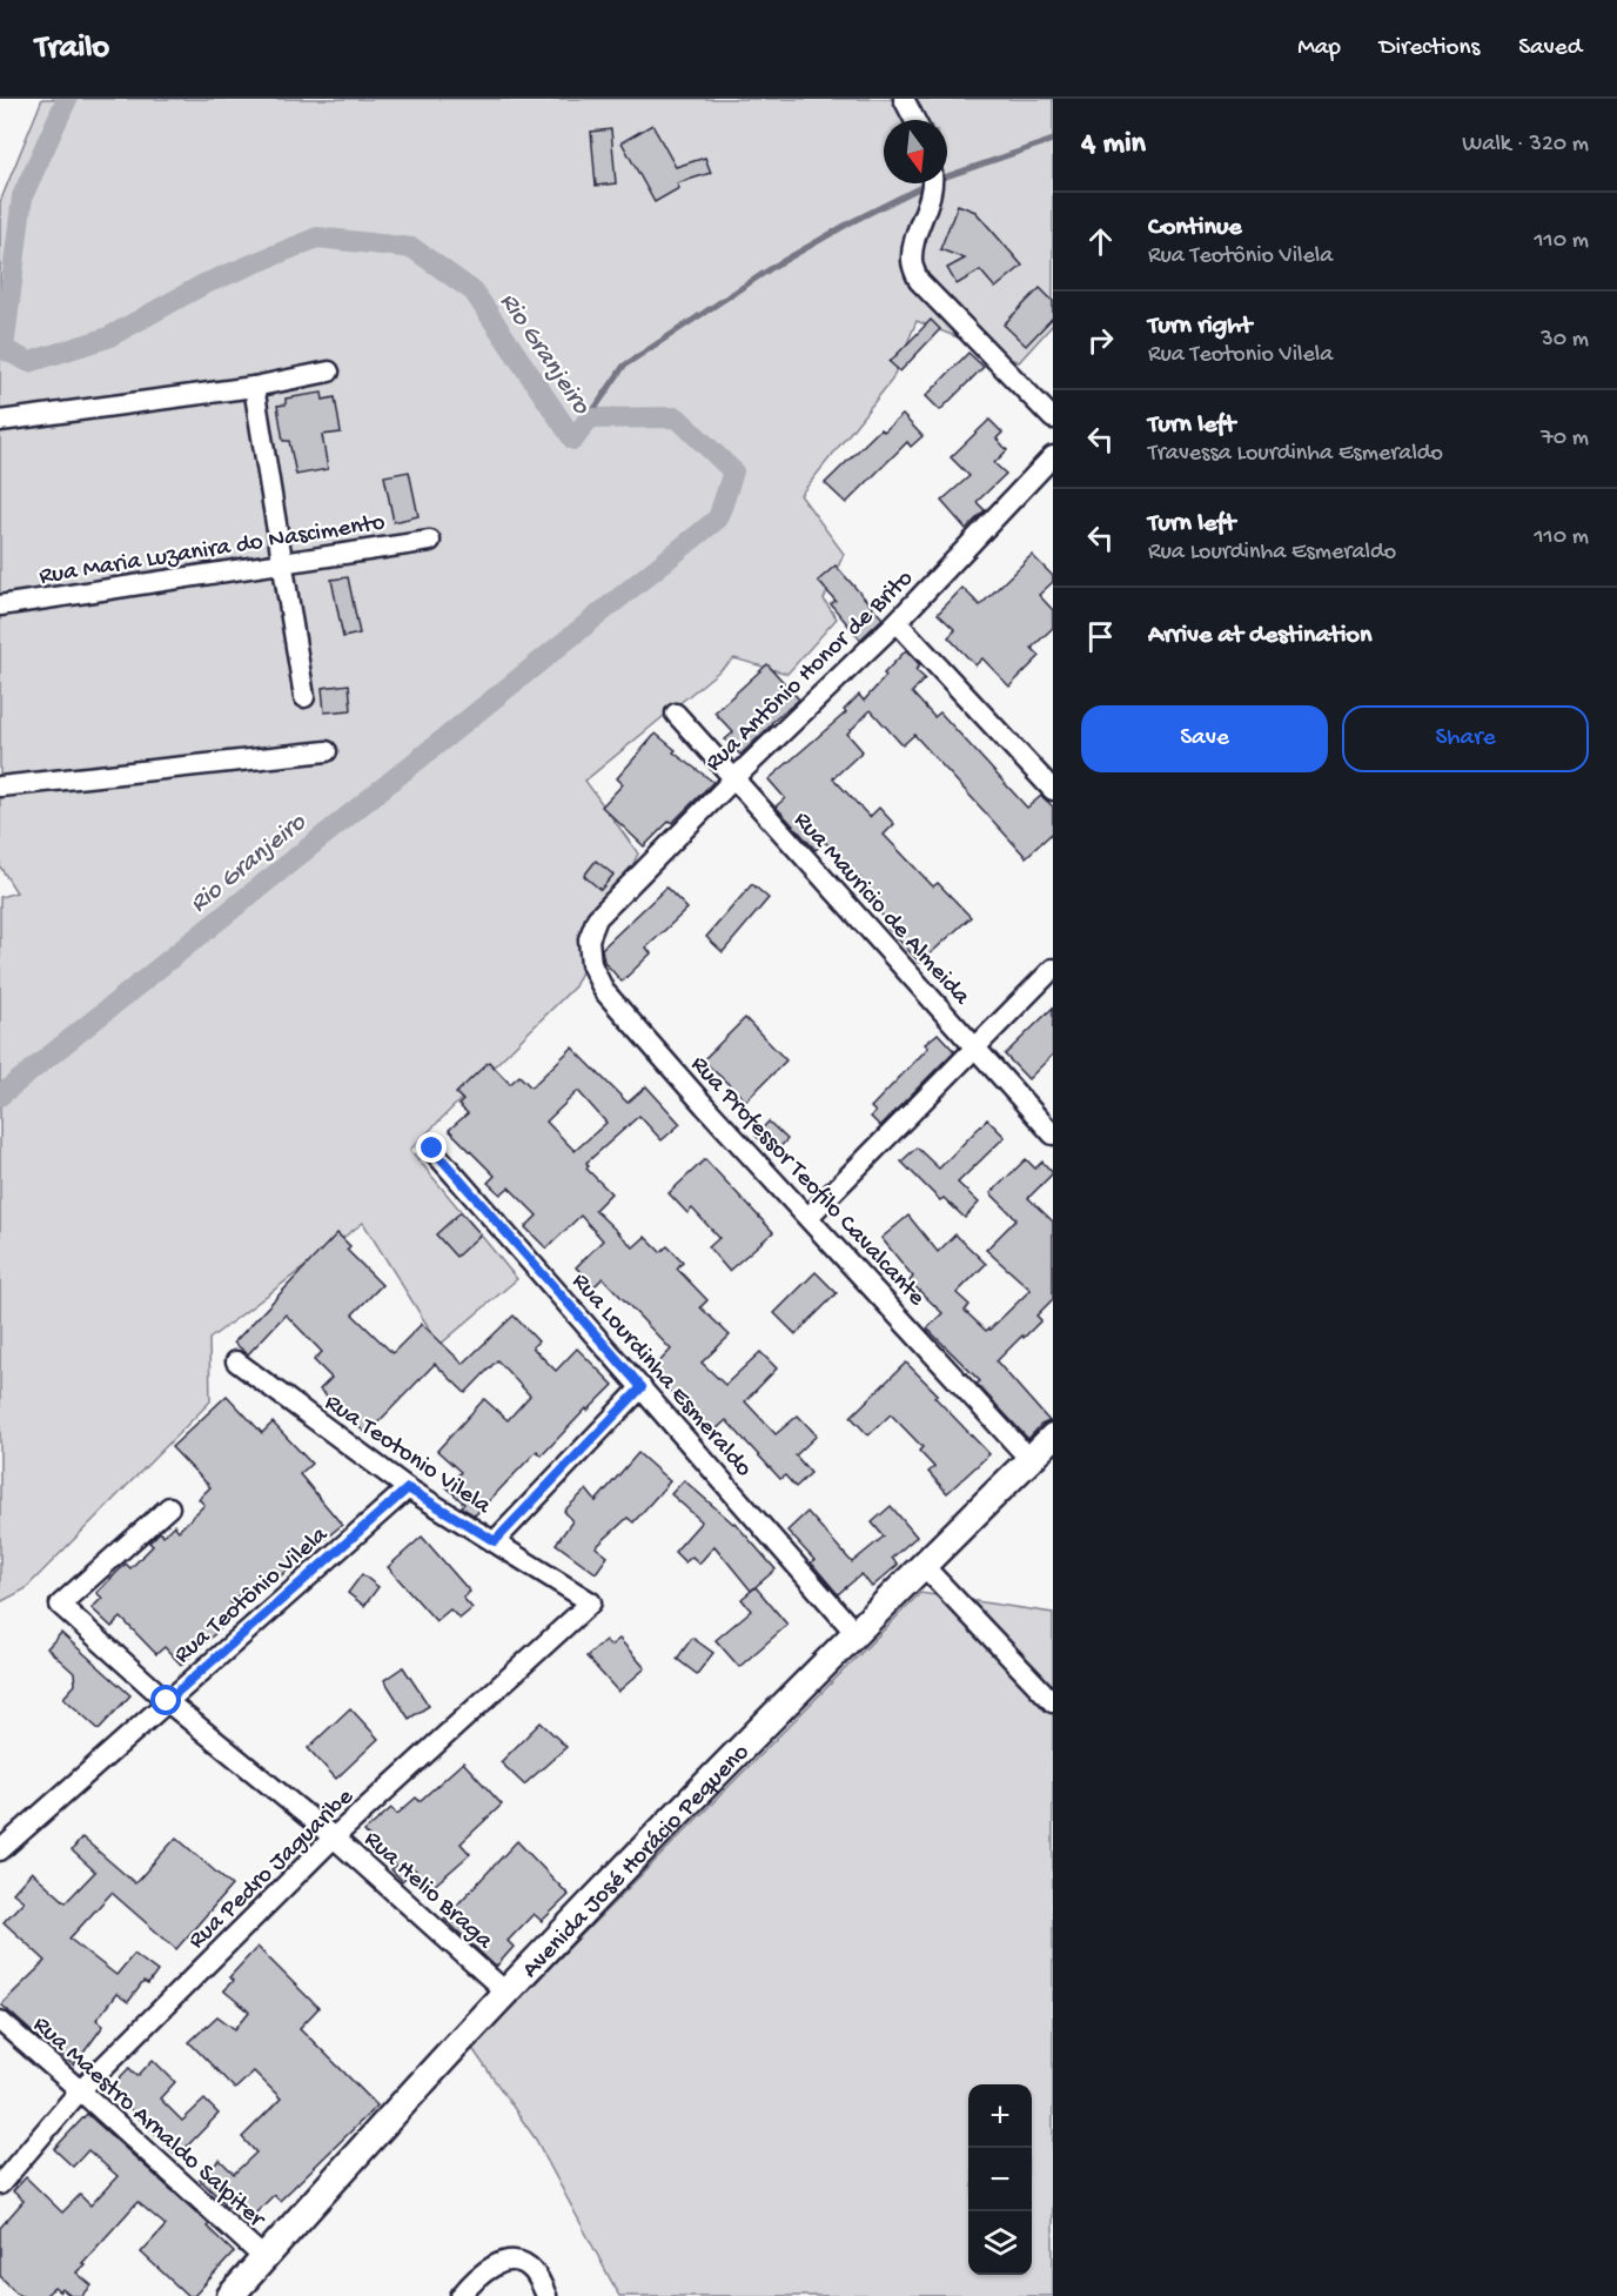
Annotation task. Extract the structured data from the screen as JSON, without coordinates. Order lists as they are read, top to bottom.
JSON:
{
  "streets": {
    "street": [
      "Rua Maria Luzanira do Nascimento",
      "Rua Antônio Honor de Brito",
      "Rua Mauricio de Almeida",
      "Rua Professor Teofilo Cavalcante",
      "Rua Lourdinha Esmeraldo",
      "Rua Teotonio Vilela",
      "Rua Teotônio Vilela",
      "Avenida José Horácio Pequeno",
      "Rua Pedro Jaguaribe",
      "Rua Helio Braga",
      "Rua Maestro Arnaldo Salpiter"
    ]
  },
  "crossings": [
    ["Rua Antônio Honor de Brito", "Rua Mauricio de Almeida"],
    ["Rua Antônio Honor de Brito", "Rua Professor Teofilo Cavalcante"],
    ["Rua Professor Teofilo Cavalcante", "Avenida José Horácio Pequeno"],
    ["Rua Lourdinha Esmeraldo", "Avenida José Horácio Pequeno"],
    ["Rua Teotonio Vilela", "Rua Teotônio Vilela"],
    ["Rua Teotonio Vilela", "Rua Pedro Jaguaribe"],
    ["Rua Teotônio Vilela", "Rua Helio Braga"],
    ["Avenida José Horácio Pequeno", "Rua Helio Braga"],
    ["Avenida José Horácio Pequeno", "Rua Maestro Arnaldo Salpiter"],
    ["Rua Pedro Jaguaribe", "Rua Helio Braga"],
    ["Rua Pedro Jaguaribe", "Rua Maestro Arnaldo Salpiter"]
  ],
  "water": ["Rio Granjeiro"],
  "north": "bottom",
  "page": {
    "header": "Trailo",
    "nav": ["Map", "Directions", "Saved"],
    "heading": ["4 min", "Walk · 320 m"],
    "list": [
      ["Continue", "Rua Teotônio Vilela", "110 m"],
      ["Turn right", "Rua Teotonio Vilela", "30 m"],
      ["Turn left", "Travessa Lourdinha Esmeraldo", "70 m"],
      ["Turn left", "Rua Lourdinha Esmeraldo", "110 m"],
      "Arrive at destination"
    ],
    "buttons": ["Save", "Share"],
    "map_buttons": ["+", "−"]
  }
}
